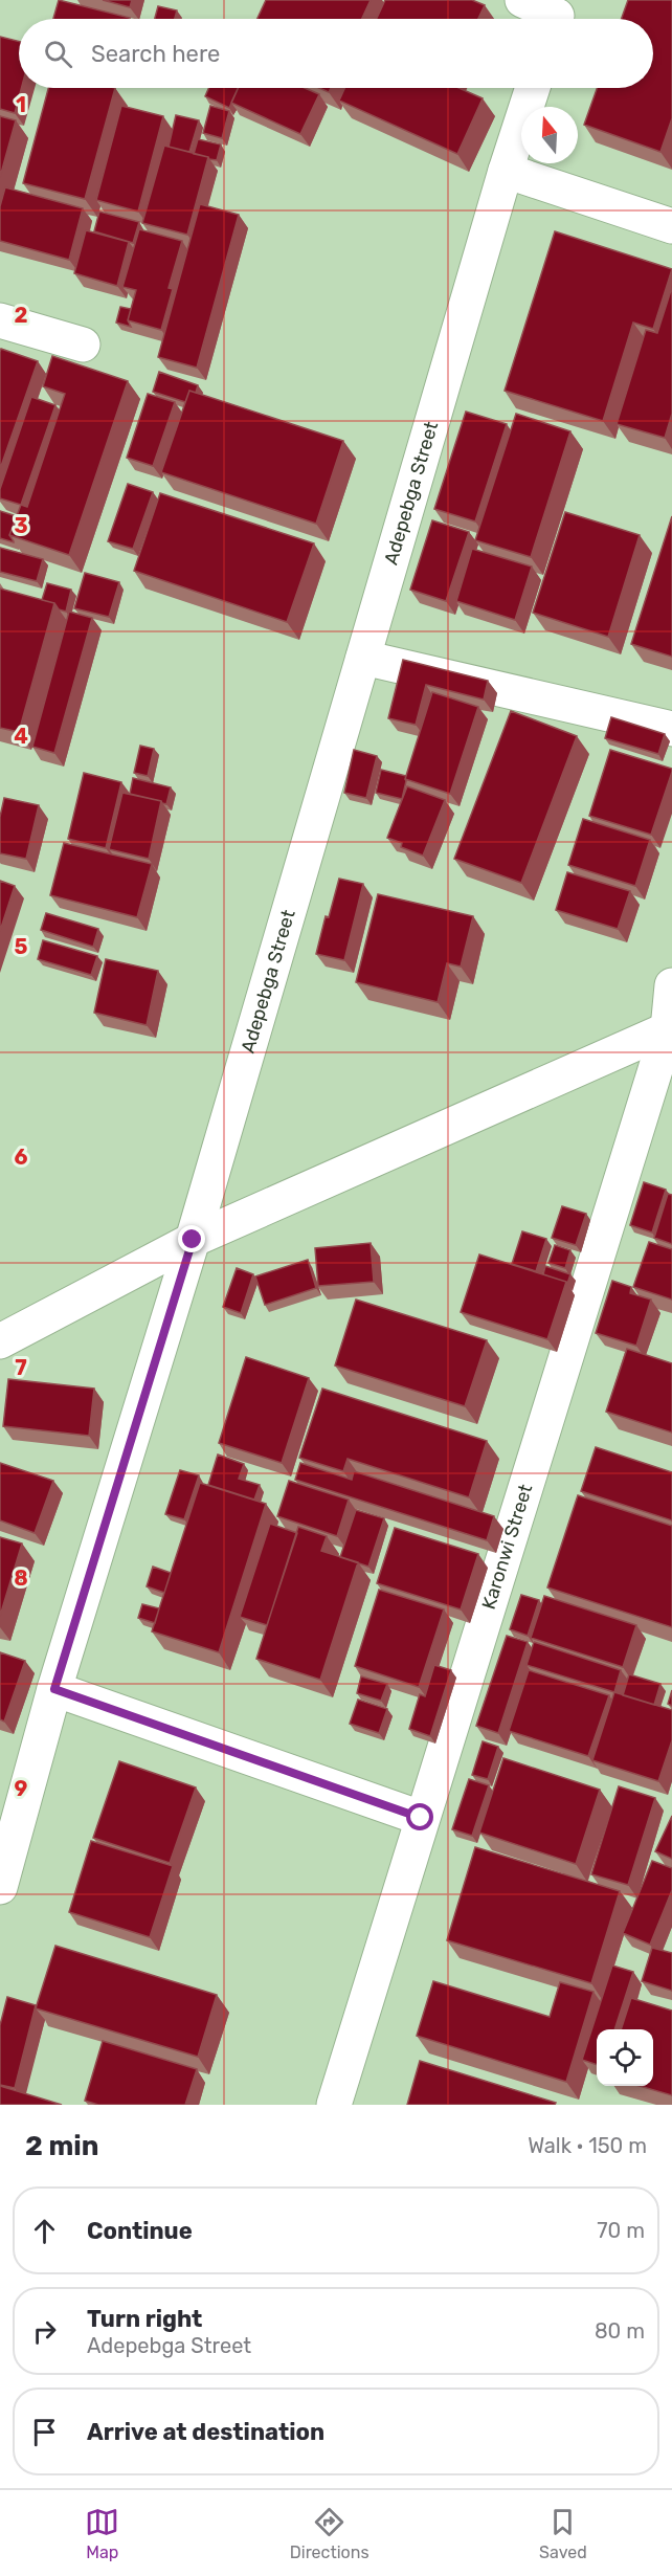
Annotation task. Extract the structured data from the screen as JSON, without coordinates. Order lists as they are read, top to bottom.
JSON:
{
  "streets": {
    "street": ["Adepebga Street", "Karonwi Street"]
  },
  "north": "top",
  "page": {
    "search": "Search here",
    "heading": ["2 min", "Walk · 150 m"],
    "list": [
      ["Continue", "70 m"],
      ["Turn right", "Adepebga Street", "80 m"],
      "Arrive at destination"
    ],
    "nav": ["Map", "Directions", "Saved"]
  },
  "grid": {
    "rows": [
      "1",
      "2",
      "3",
      "4",
      "5",
      "6",
      "7",
      "8",
      "9"
    ]
  }
}
